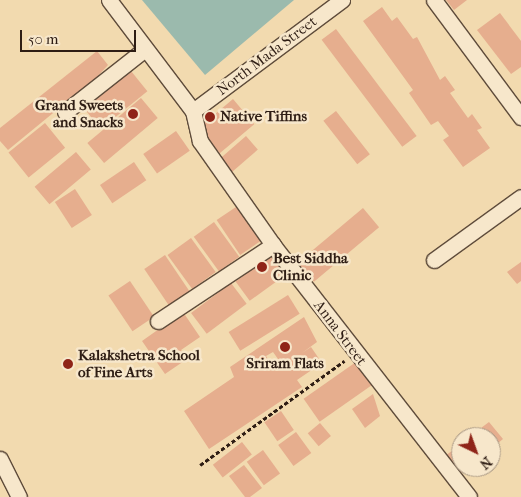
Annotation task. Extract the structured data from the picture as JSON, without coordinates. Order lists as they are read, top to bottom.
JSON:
{
  "streets": {
    "street": ["North Mada Street", "Anna Street"]
  },
  "crossings": [
    ["North Mada Street", "Anna Street"]
  ],
  "places": [
    "Grand Sweets and Snacks",
    "Native Tiffins",
    "Best Siddha Clinic",
    "Sriram Flats",
    "Kalakshetra School of Fine Arts"
  ],
  "scale_bar": "50 m",
  "north": "bottom right"
}
